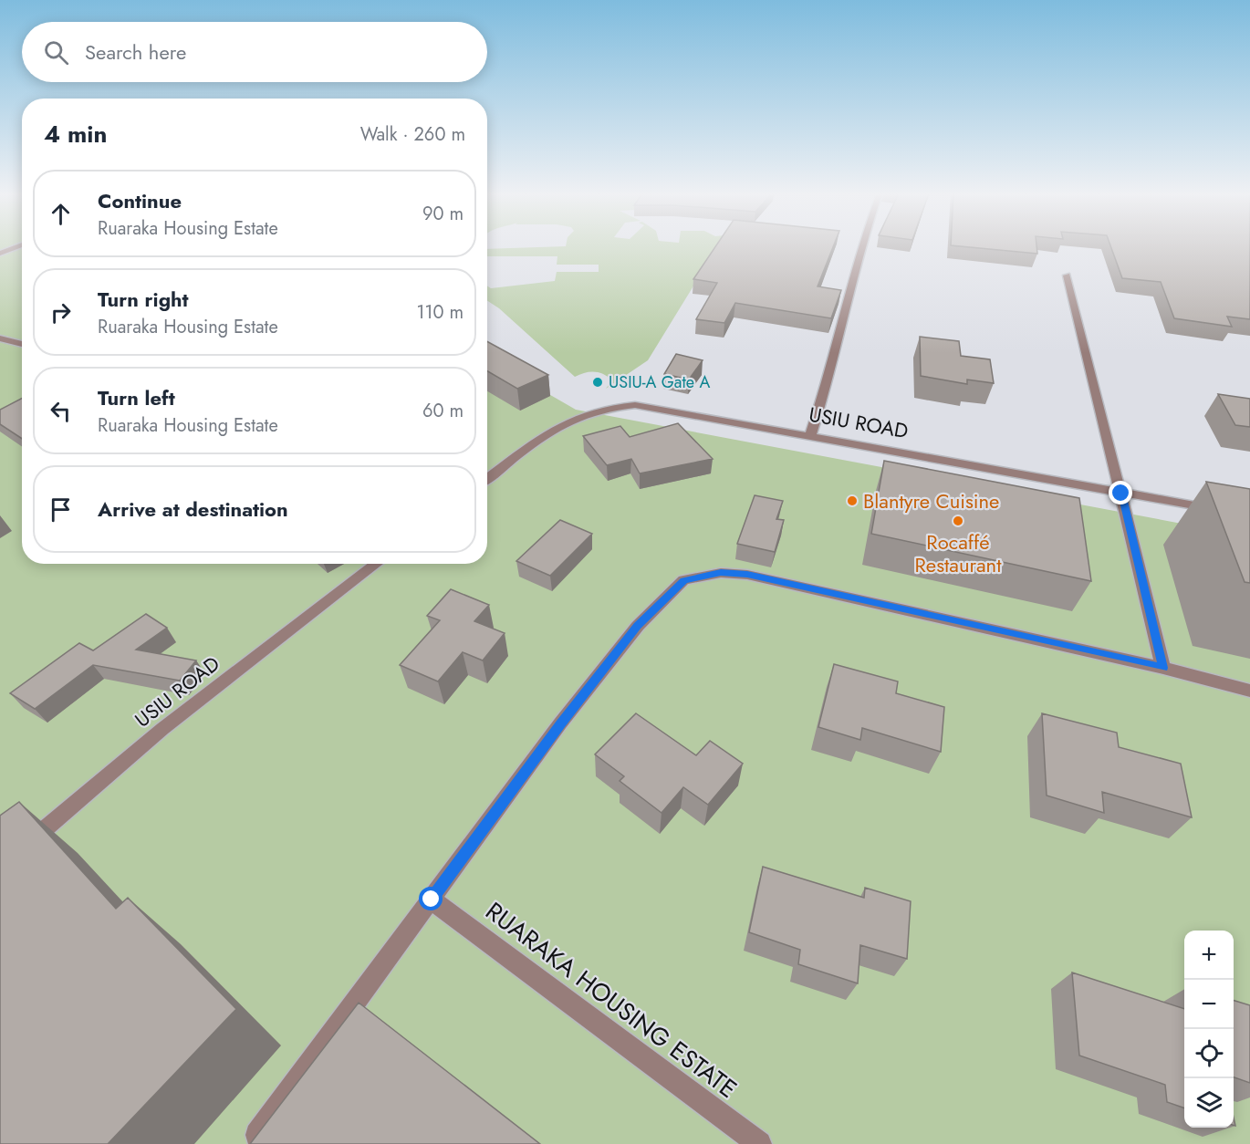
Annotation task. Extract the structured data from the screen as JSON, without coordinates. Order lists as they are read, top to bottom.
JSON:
{
  "streets": {
    "street": ["USIU ROAD", "RUARAKA HOUSING ESTATE"]
  },
  "places": ["USIU-A Gate A", "Blantyre Cuisine", "Rocaffé Restaurant"],
  "page": {
    "search": "Search here",
    "heading": ["4 min", "Walk · 260 m"],
    "list": [
      ["Continue", "Ruaraka Housing Estate", "90 m"],
      ["Turn right", "Ruaraka Housing Estate", "110 m"],
      ["Turn left", "Ruaraka Housing Estate", "60 m"],
      "Arrive at destination"
    ],
    "map_buttons": ["+", "−"]
  }
}
